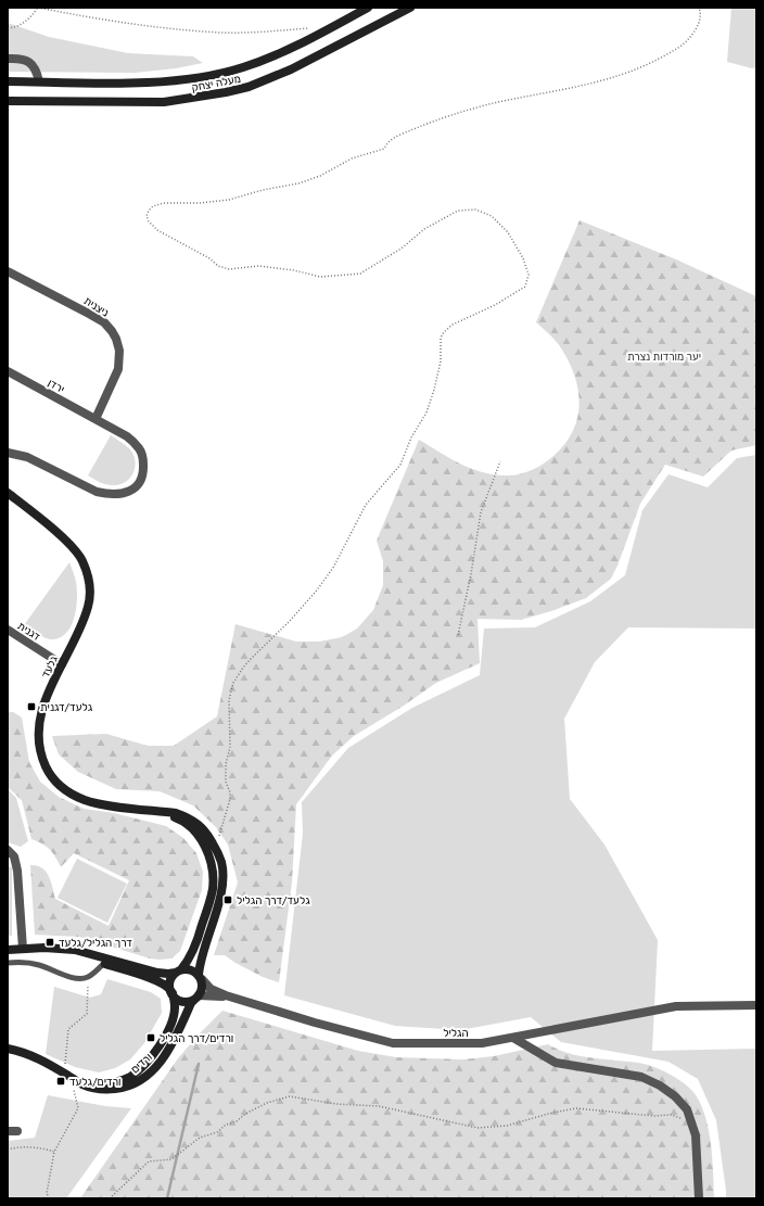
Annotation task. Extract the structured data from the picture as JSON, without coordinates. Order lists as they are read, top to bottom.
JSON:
{
  "streets": {
    "street": [
      "מעלה יצחק",
      "ניצנית",
      "ירדן",
      "דגנית",
      "גלעד",
      "הגליל",
      "ורדים"
    ]
  },
  "crossings": [
    ["ניצנית", "ירדן"],
    ["דגנית", "גלעד"],
    ["גלעד", "הגליל"],
    ["גלעד", "ורדים"],
    ["הגליל", "ורדים"]
  ],
  "parks": ["יער מורדות נצרת"],
  "places": {
    "transit": [
      "גלעד/דגנית",
      "גלעד/דרך הגליל",
      "דרך הגליל/גלעד",
      "ורדים/דרך הגליל",
      "ורדים/גלעד"
    ]
  }
}
